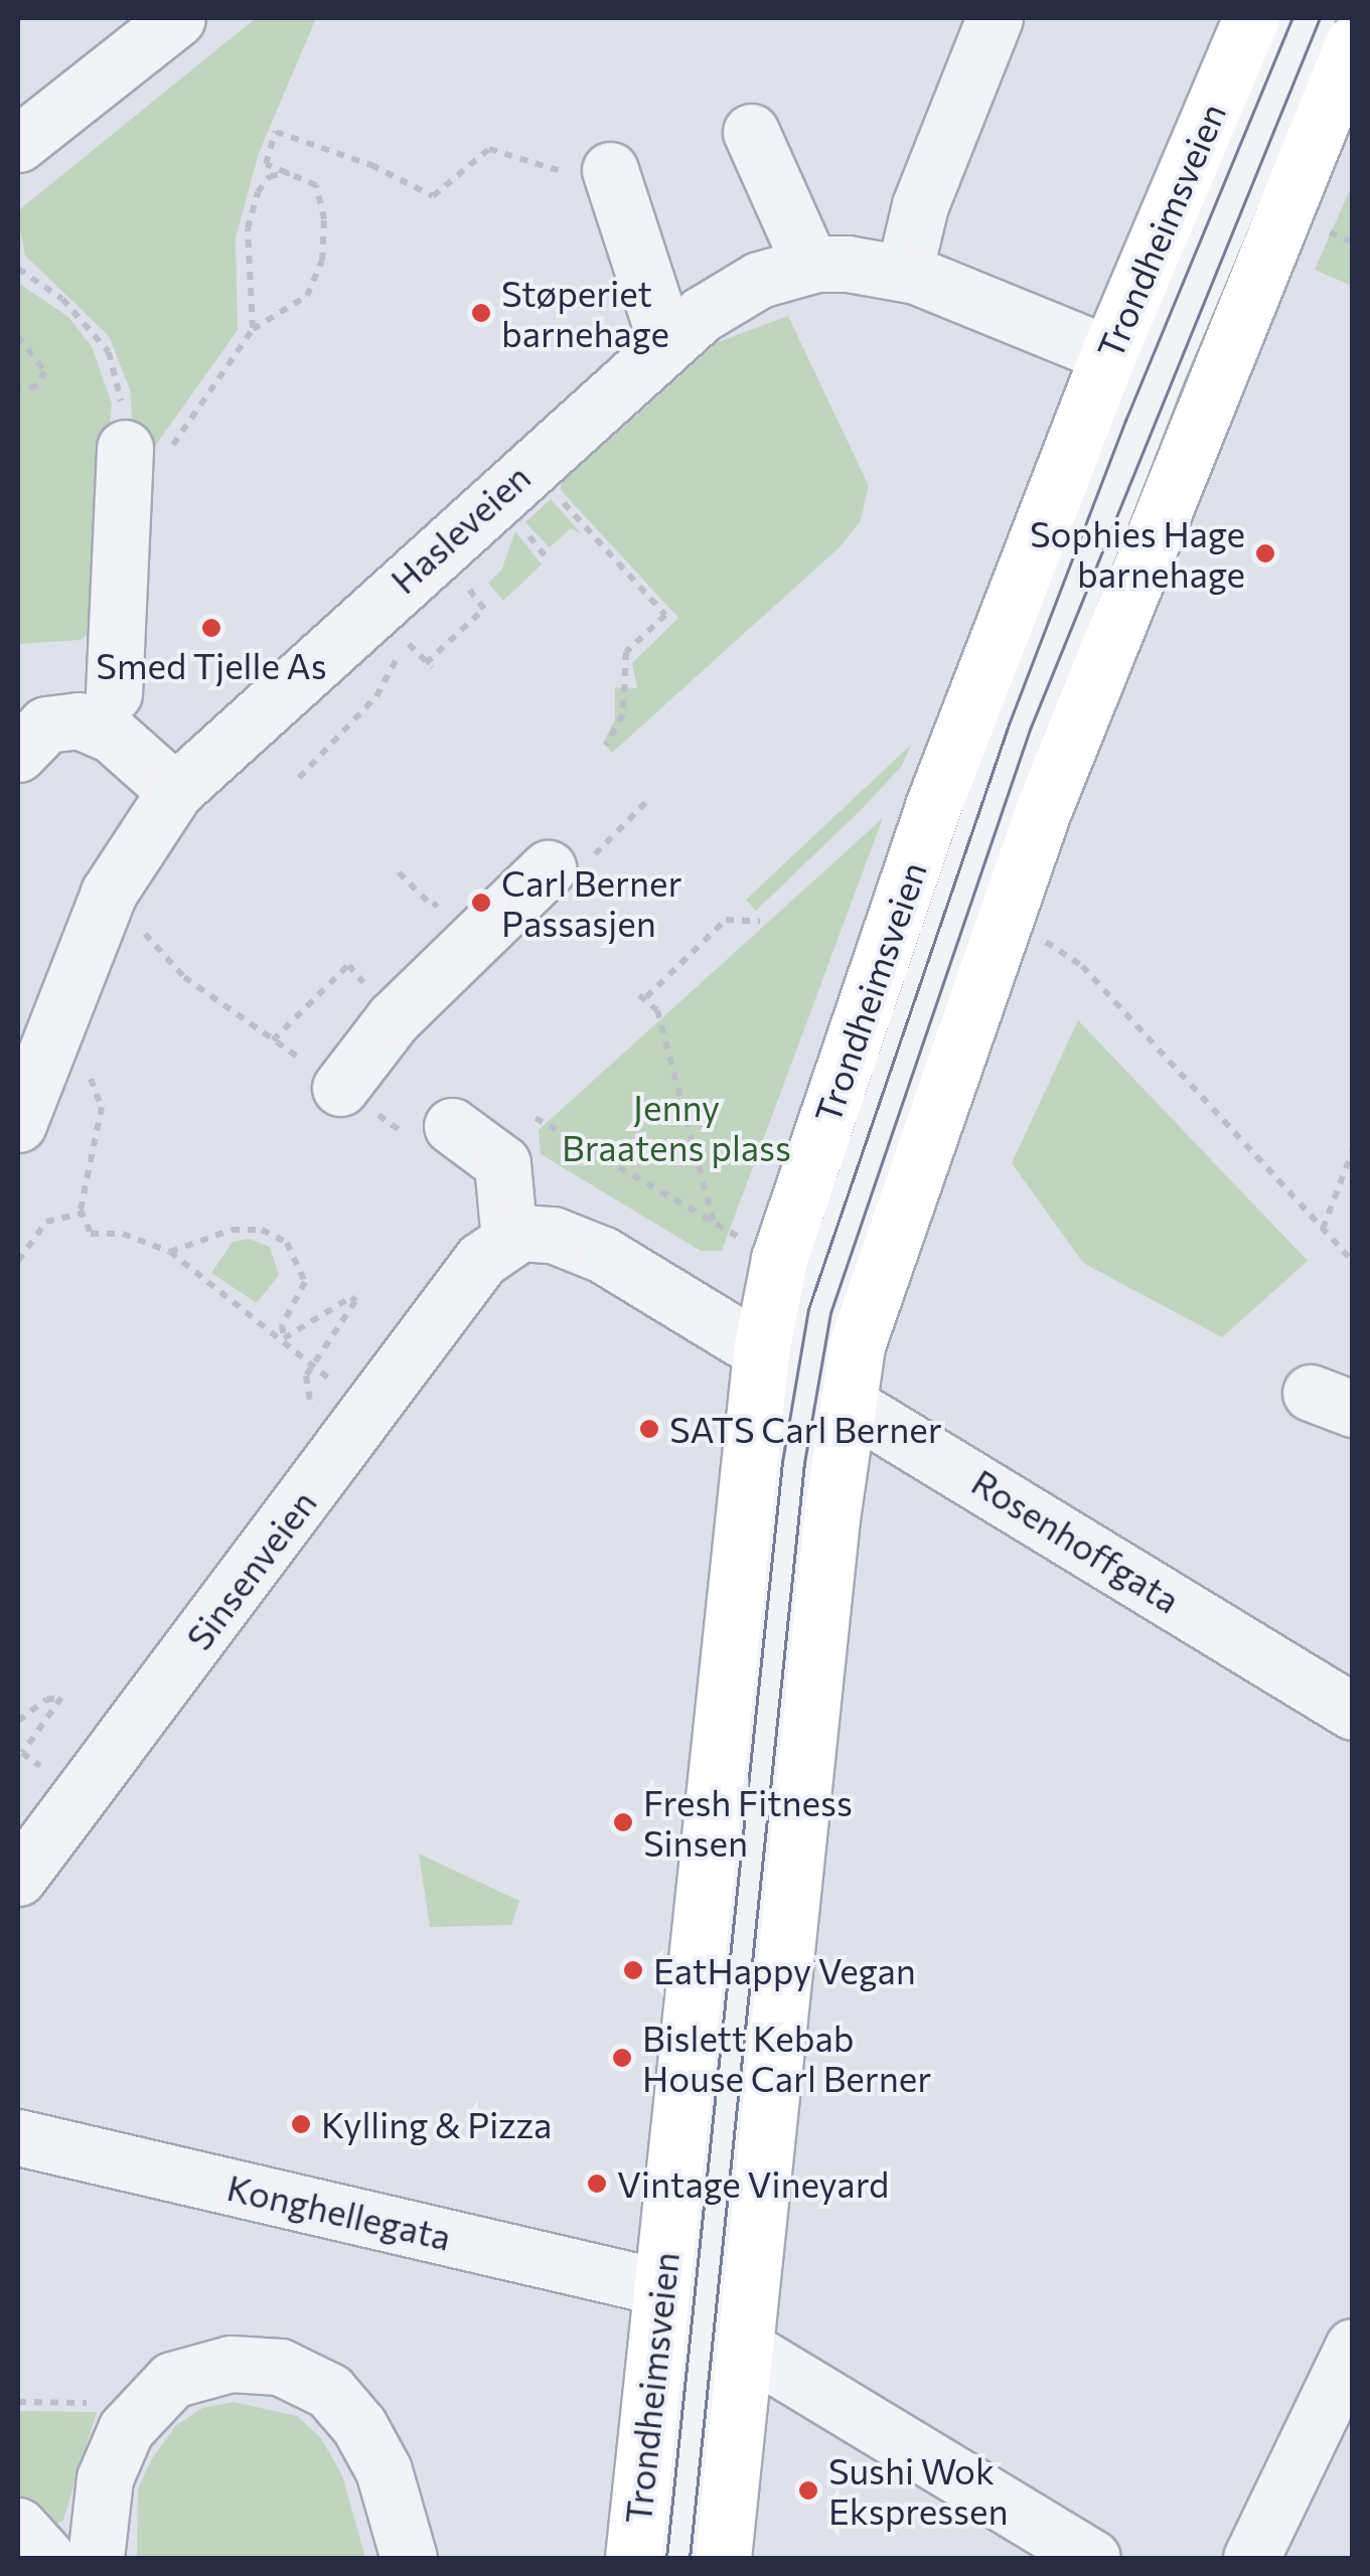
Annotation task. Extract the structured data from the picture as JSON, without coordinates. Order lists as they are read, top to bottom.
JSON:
{
  "streets": {
    "main road": ["Trondheimsveien"],
    "street": [
      "Hasleveien",
      "Rosenhoffgata",
      "Sinsenveien",
      "Konghellegata"
    ]
  },
  "crossings": [
    ["Trondheimsveien", "Hasleveien"],
    ["Trondheimsveien", "Rosenhoffgata"],
    ["Trondheimsveien", "Konghellegata"],
    ["Rosenhoffgata", "Sinsenveien"]
  ],
  "parks": ["Jenny Braatens plass"],
  "places": [
    "Støperiet barnehage",
    "Sophies Hage barnehage",
    "Smed Tjelle As",
    "Carl Berner Passasjen",
    "SATS Carl Berner",
    "Fresh Fitness Sinsen",
    "EatHappy Vegan",
    "Bislett Kebab House Carl Berner",
    "Kylling & Pizza",
    "Vintage Vineyard",
    "Sushi Wok Ekspressen"
  ]
}
